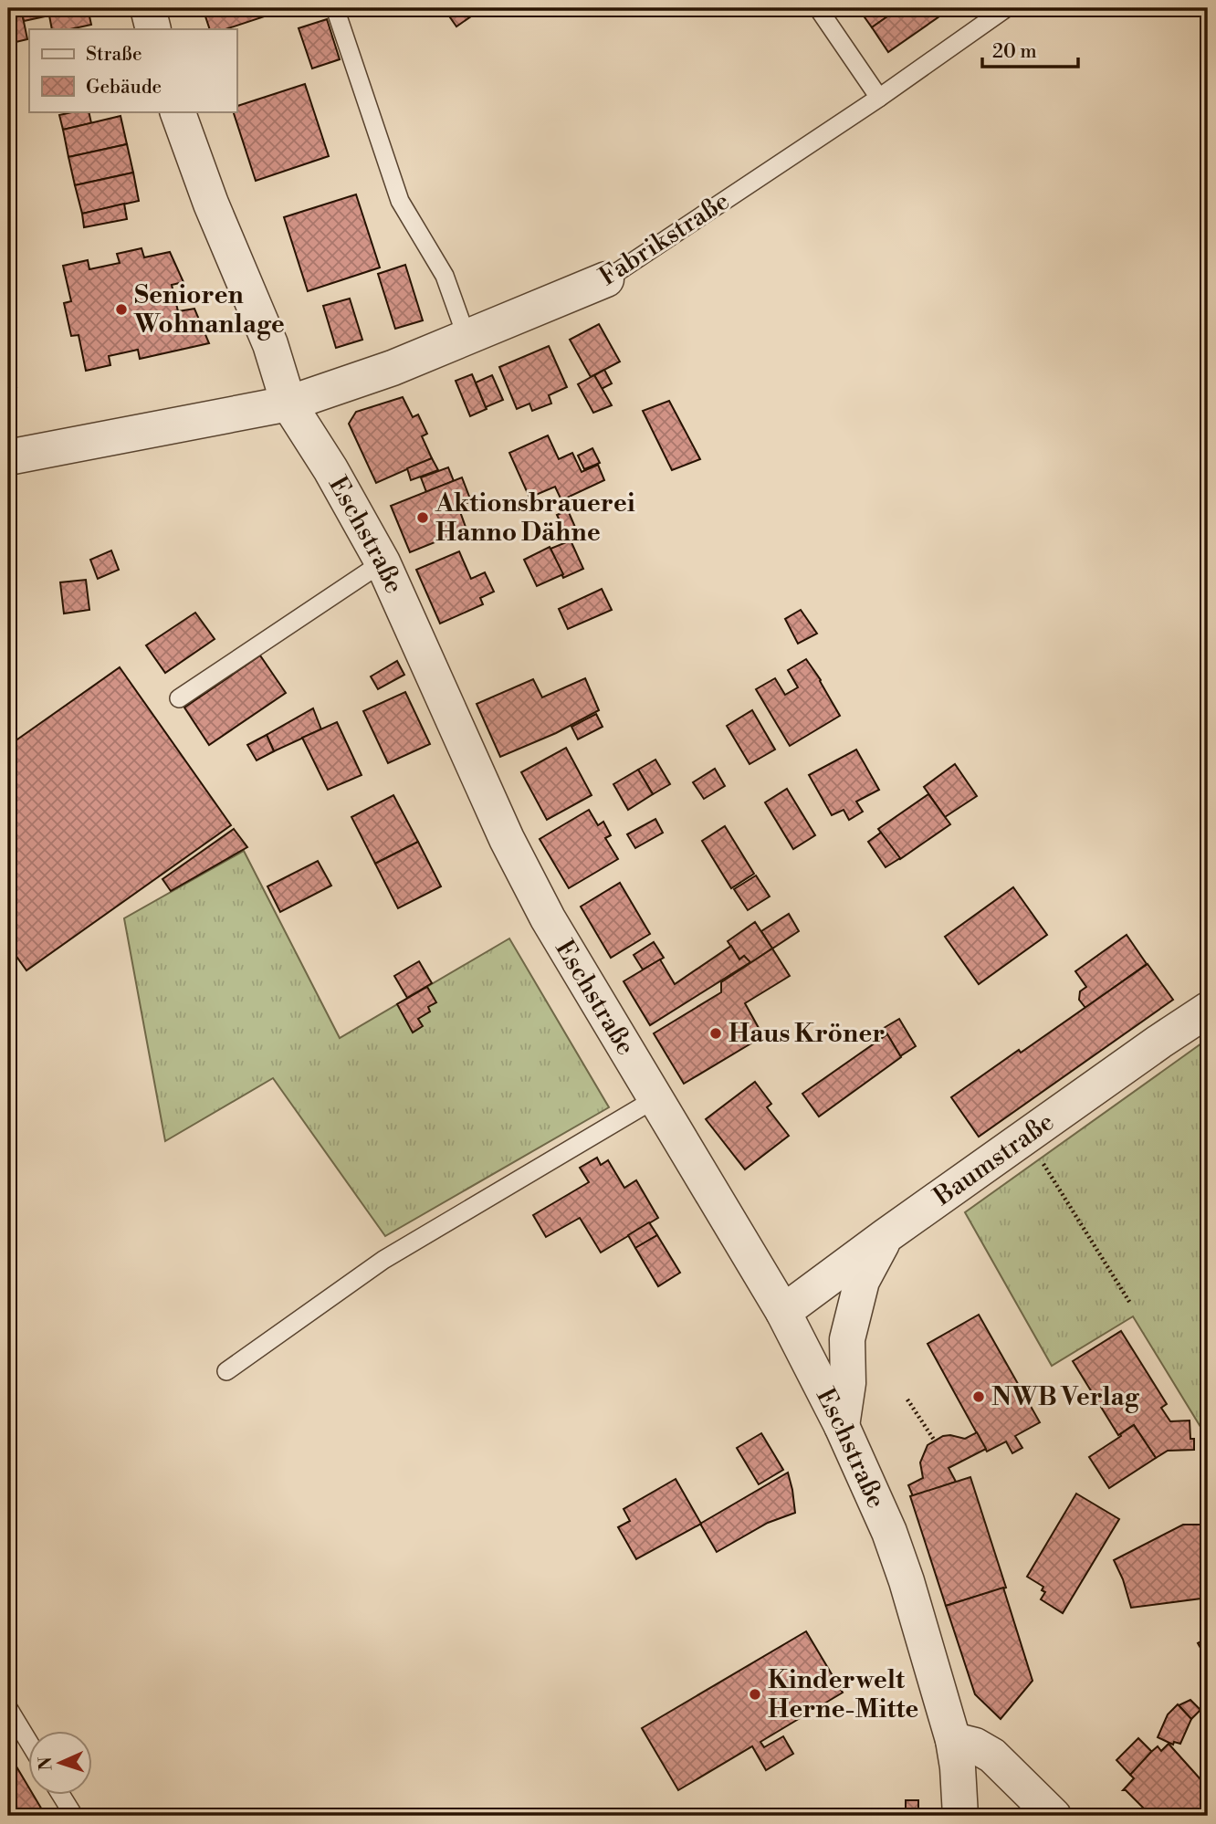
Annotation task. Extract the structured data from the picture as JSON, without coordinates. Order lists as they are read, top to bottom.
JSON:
{
  "streets": {
    "street": ["Fabrikstraße", "Eschstraße", "Baumstraße"]
  },
  "crossings": [
    ["Fabrikstraße", "Eschstraße"],
    ["Eschstraße", "Baumstraße"]
  ],
  "places": [
    "Senioren Wohnanlage",
    "Aktionsbrauerei Hanno Dähne",
    "Haus Kröner",
    "NWB Verlag",
    "Kinderwelt Herne-Mitte"
  ],
  "legend": ["Straße", "Gebäude"],
  "scale_bar": "20 m",
  "north": "left"
}
